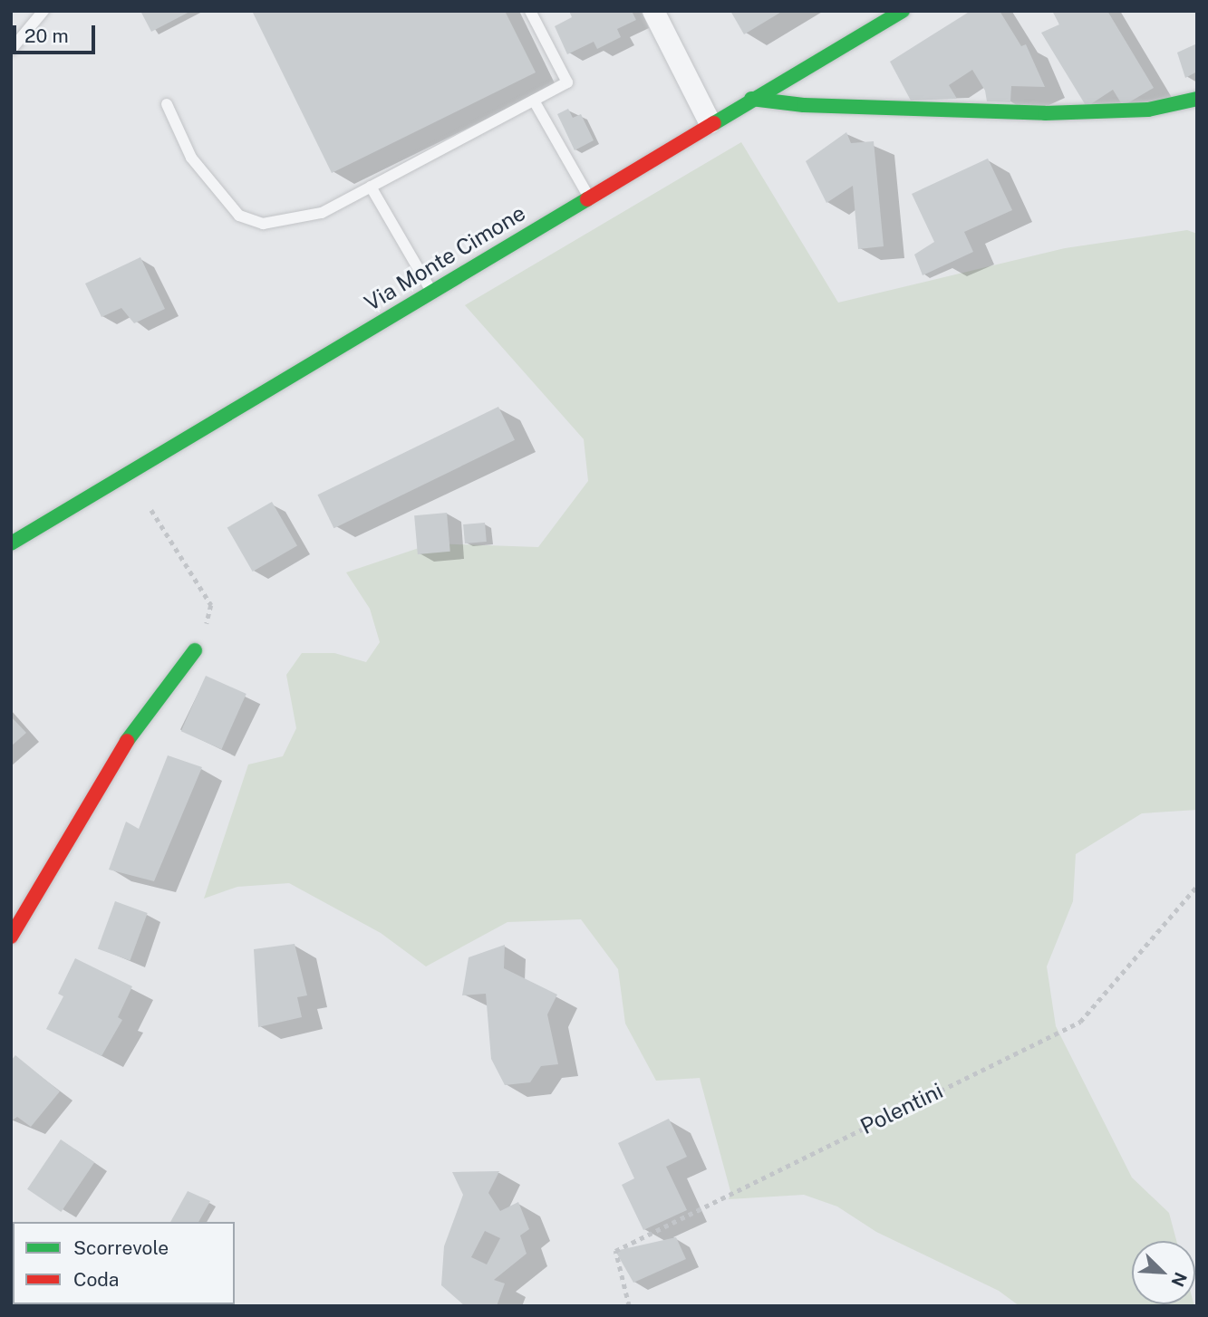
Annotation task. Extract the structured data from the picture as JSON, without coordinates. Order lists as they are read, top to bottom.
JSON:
{
  "streets": {
    "main road": ["Via Monte Cimone"],
    "path": ["Polentini"]
  },
  "legend": ["Scorrevole", "Coda"],
  "scale_bar": "20 m",
  "north": "bottom right"
}
